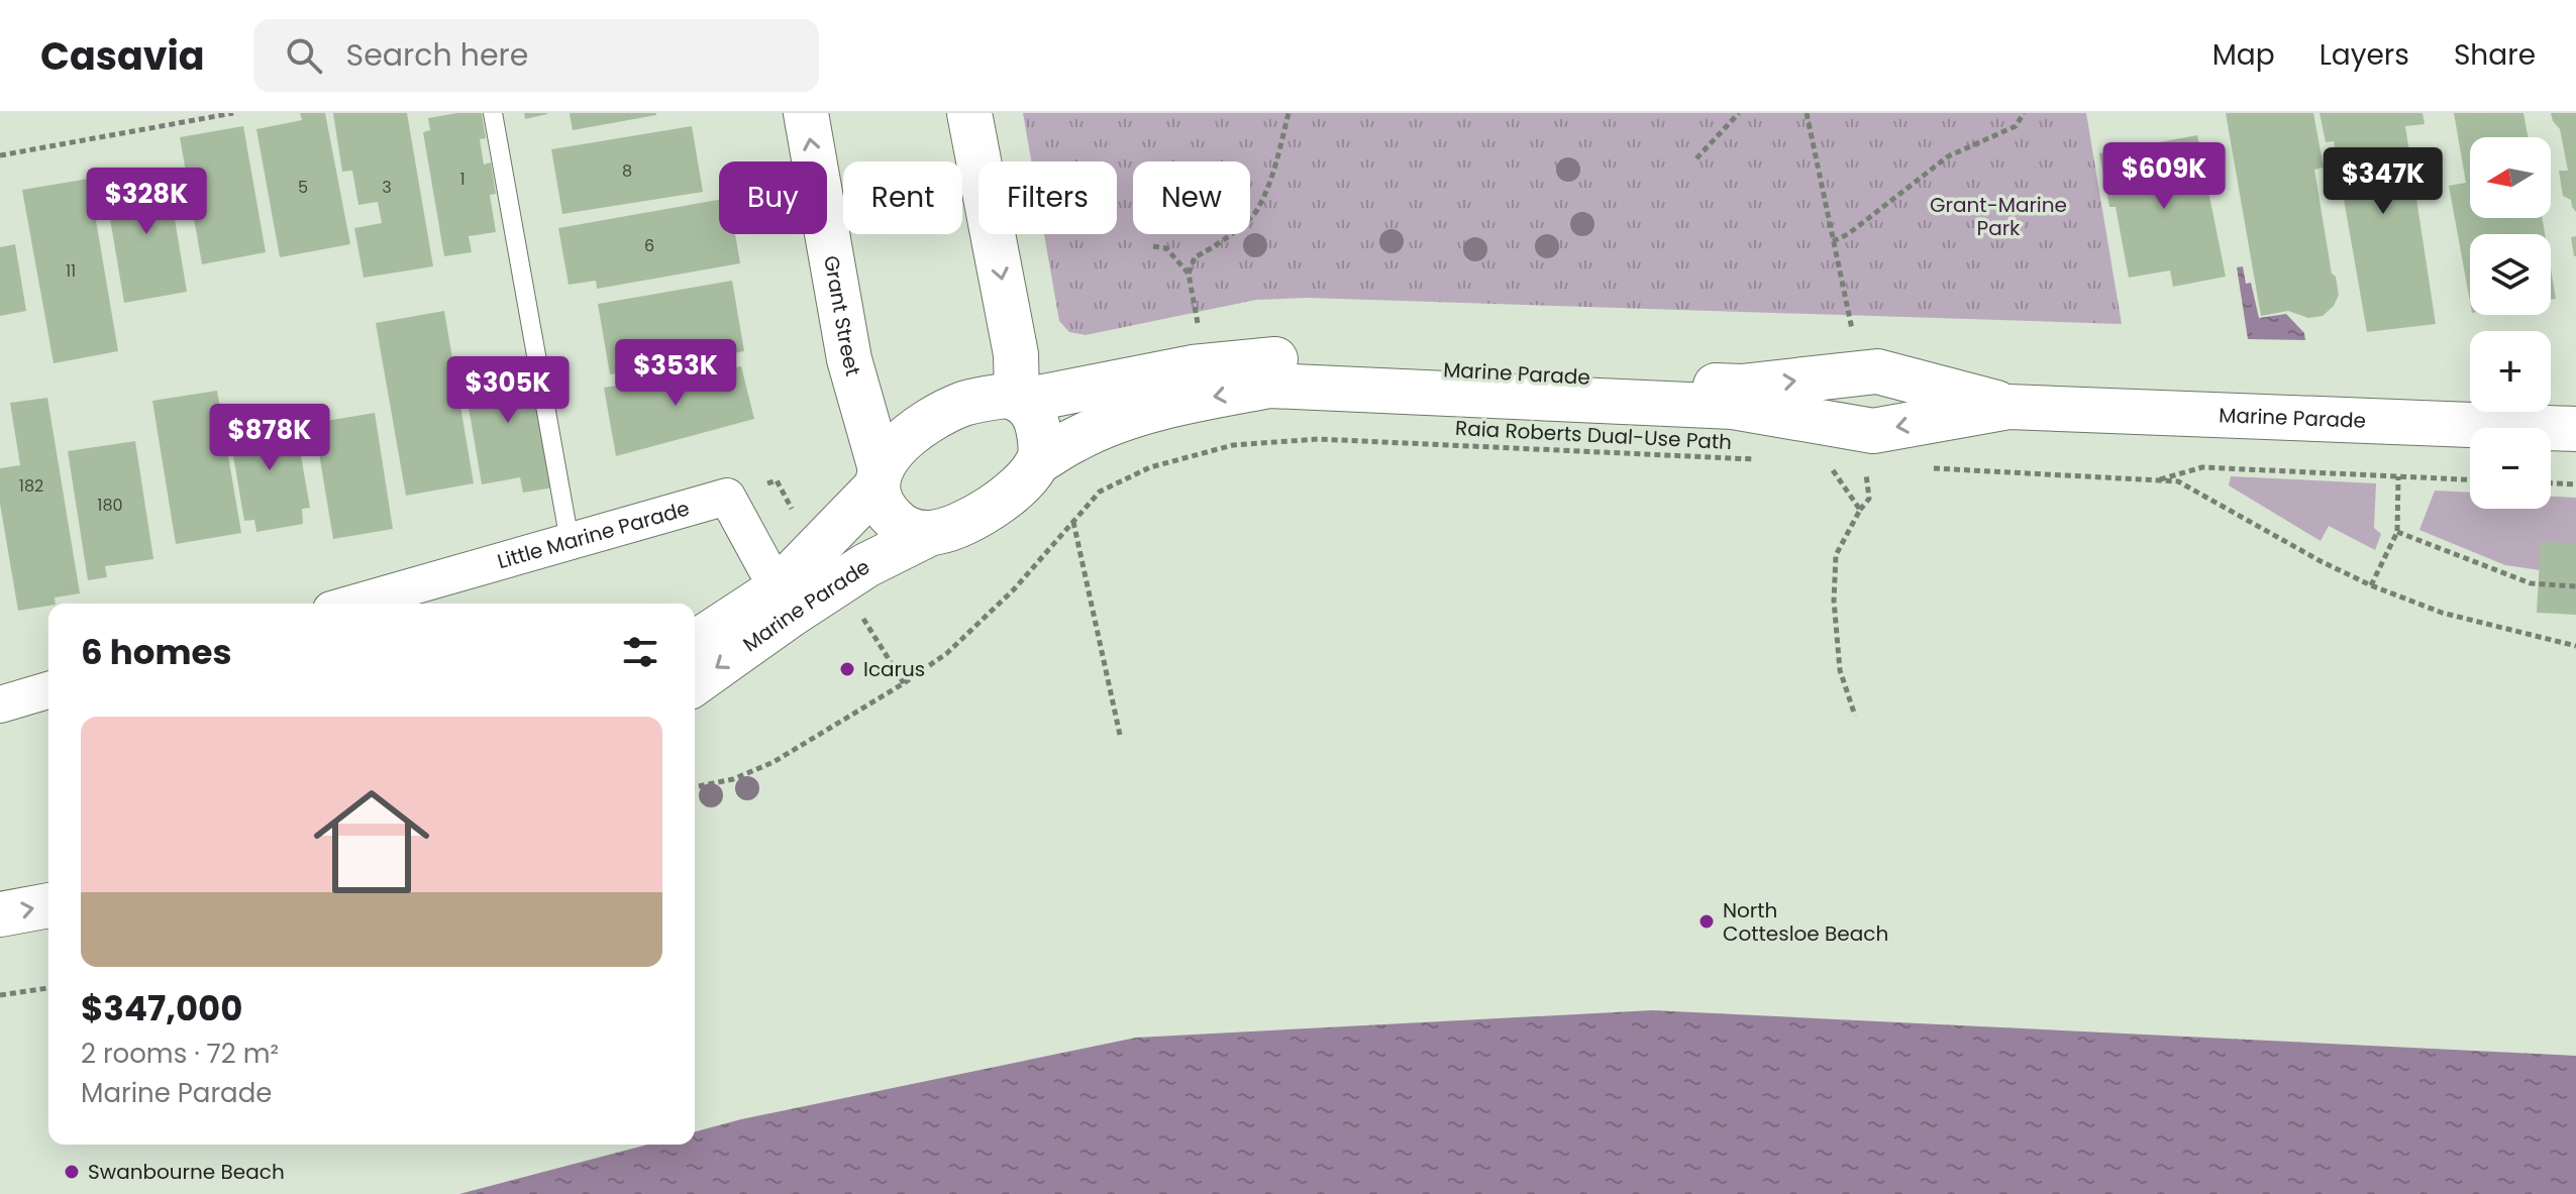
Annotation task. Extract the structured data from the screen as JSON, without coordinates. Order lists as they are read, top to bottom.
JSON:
{
  "streets": {
    "street": ["Grant Street", "Marine Parade", "Little Marine Parade"],
    "path": ["Raia Roberts Dual-Use Path"]
  },
  "crossings": [
    ["Grant Street", "Marine Parade"],
    ["Marine Parade", "Little Marine Parade"]
  ],
  "parks": ["Grant-Marine Park"],
  "places": ["Icarus", "North Cottesloe Beach", "Swanbourne Beach"],
  "house_numbers": [
    "8",
    "1",
    "5",
    "3",
    "6",
    "11",
    "182",
    "180"
  ],
  "north": "left",
  "page": {
    "header": "Casavia",
    "search": "Search here",
    "nav": ["Map", "Layers", "Share"],
    "map_buttons": ["+", "−"],
    "price": [
      "$609K",
      "$347K",
      "$328K",
      "$353K",
      "$305K",
      "$878K"
    ],
    "chip": [
      "Buy",
      "Rent",
      "Filters",
      "New"
    ],
    "heading": "6 homes",
    "list": [
      {
        "name": "$347,000",
        "note": "2 rooms · 72 m² · Marine Parade"
      }
    ]
  }
}
